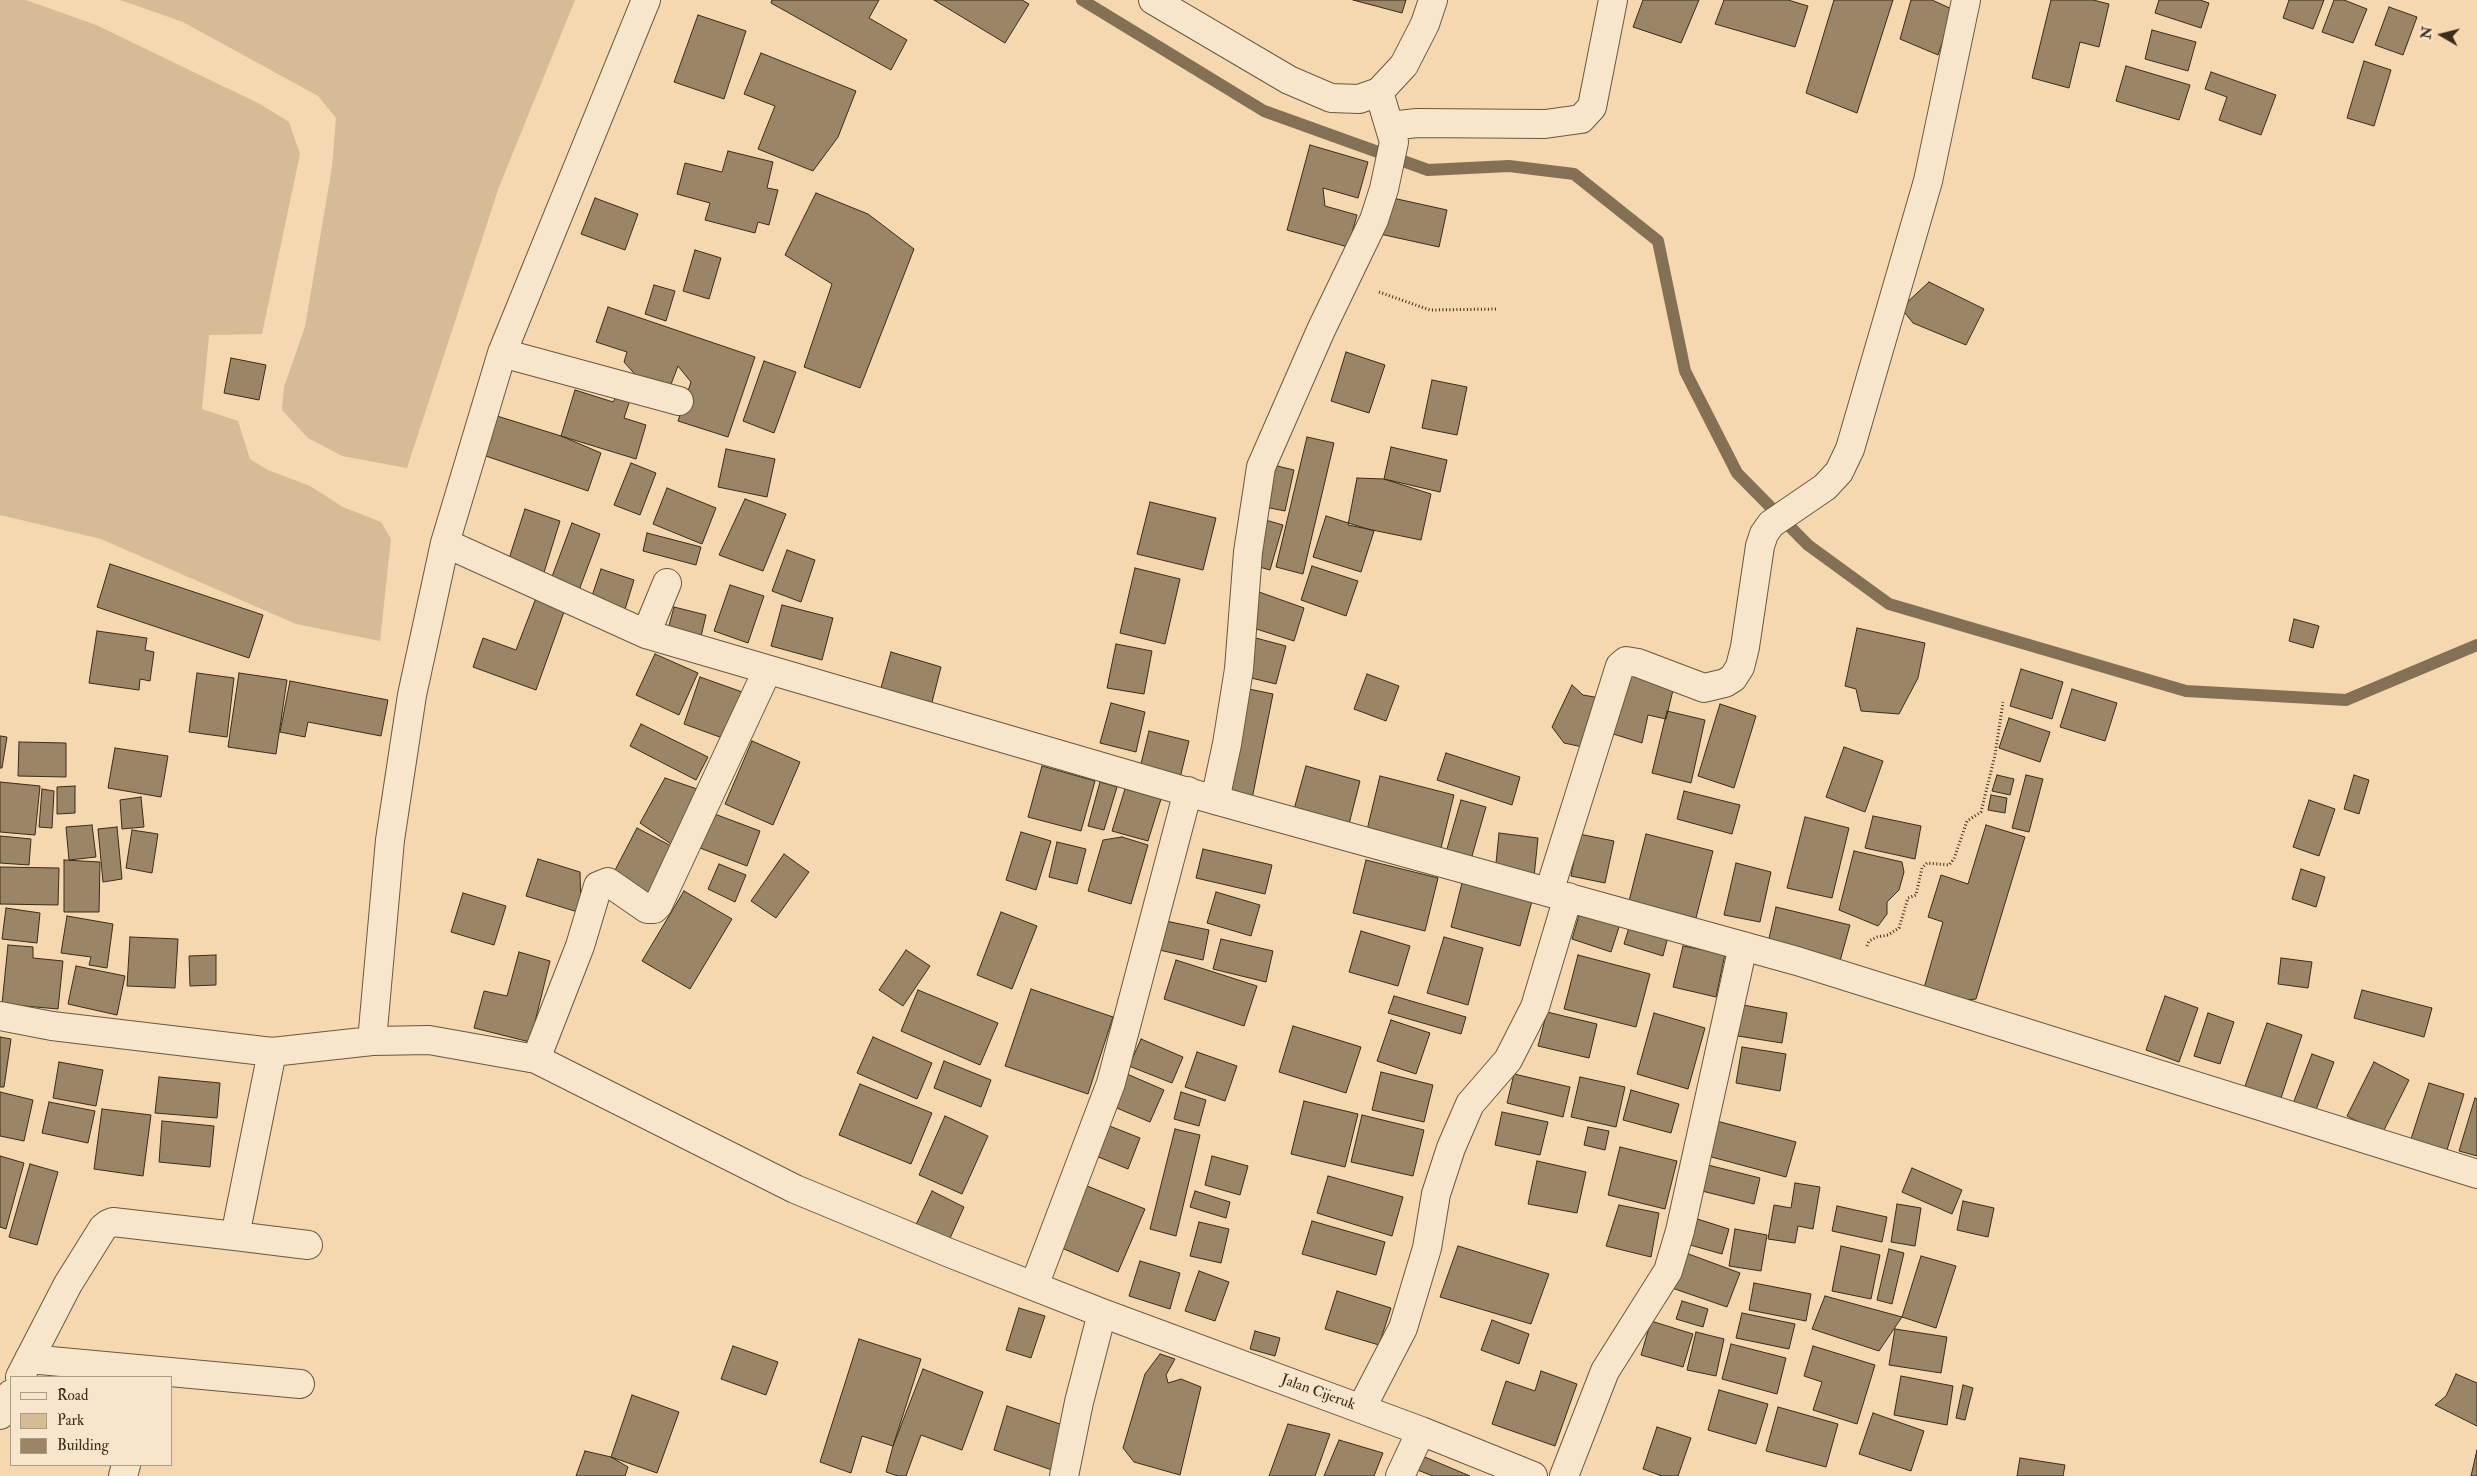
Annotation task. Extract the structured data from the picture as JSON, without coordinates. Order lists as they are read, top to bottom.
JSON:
{
  "streets": {
    "street": ["Jalan Cijeruk"]
  },
  "legend": ["Road", "Park", "Building"],
  "north": "left"
}
